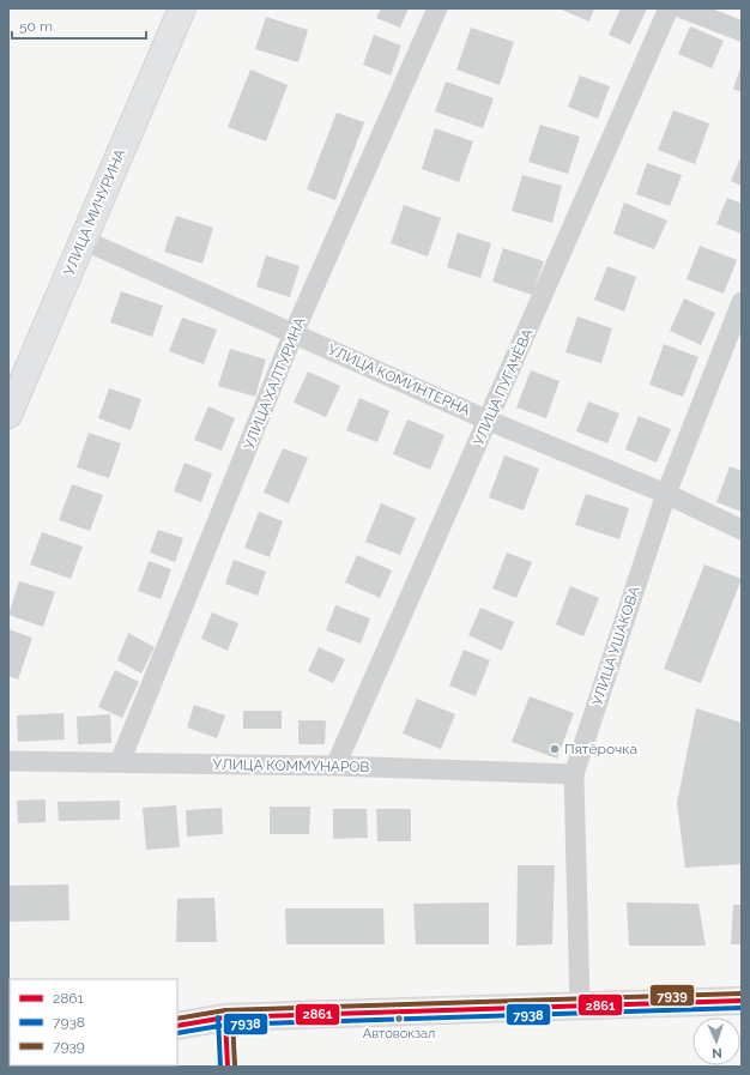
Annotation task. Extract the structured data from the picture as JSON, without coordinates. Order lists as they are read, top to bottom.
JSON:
{
  "streets": {
    "main road": ["УЛИЦА МИЧУРИНА"],
    "street": [
      "УЛИЦА КОМИНТЕРНА",
      "УЛИЦА ХАЛТУРИНА",
      "УЛИЦА ПУГАЧЁВА",
      "УЛИЦА УШАКОВА",
      "УЛИЦА КОММУНАРОВ"
    ]
  },
  "crossings": [
    ["УЛИЦА МИЧУРИНА", "УЛИЦА КОМИНТЕРНА"],
    ["УЛИЦА КОМИНТЕРНА", "УЛИЦА ХАЛТУРИНА"],
    ["УЛИЦА КОМИНТЕРНА", "УЛИЦА ПУГАЧЁВА"],
    ["УЛИЦА КОМИНТЕРНА", "УЛИЦА УШАКОВА"],
    ["УЛИЦА ХАЛТУРИНА", "УЛИЦА КОММУНАРОВ"],
    ["УЛИЦА ПУГАЧЁВА", "УЛИЦА КОММУНАРОВ"],
    ["УЛИЦА УШАКОВА", "УЛИЦА КОММУНАРОВ"]
  ],
  "places": ["Пятёрочка", "Автовокзал"],
  "lines": ["transit line 7939", "transit line 2861", "transit line 7938"],
  "legend": ["2861", "7938", "7939"],
  "scale_bar": "50 m",
  "north": "bottom"
}
